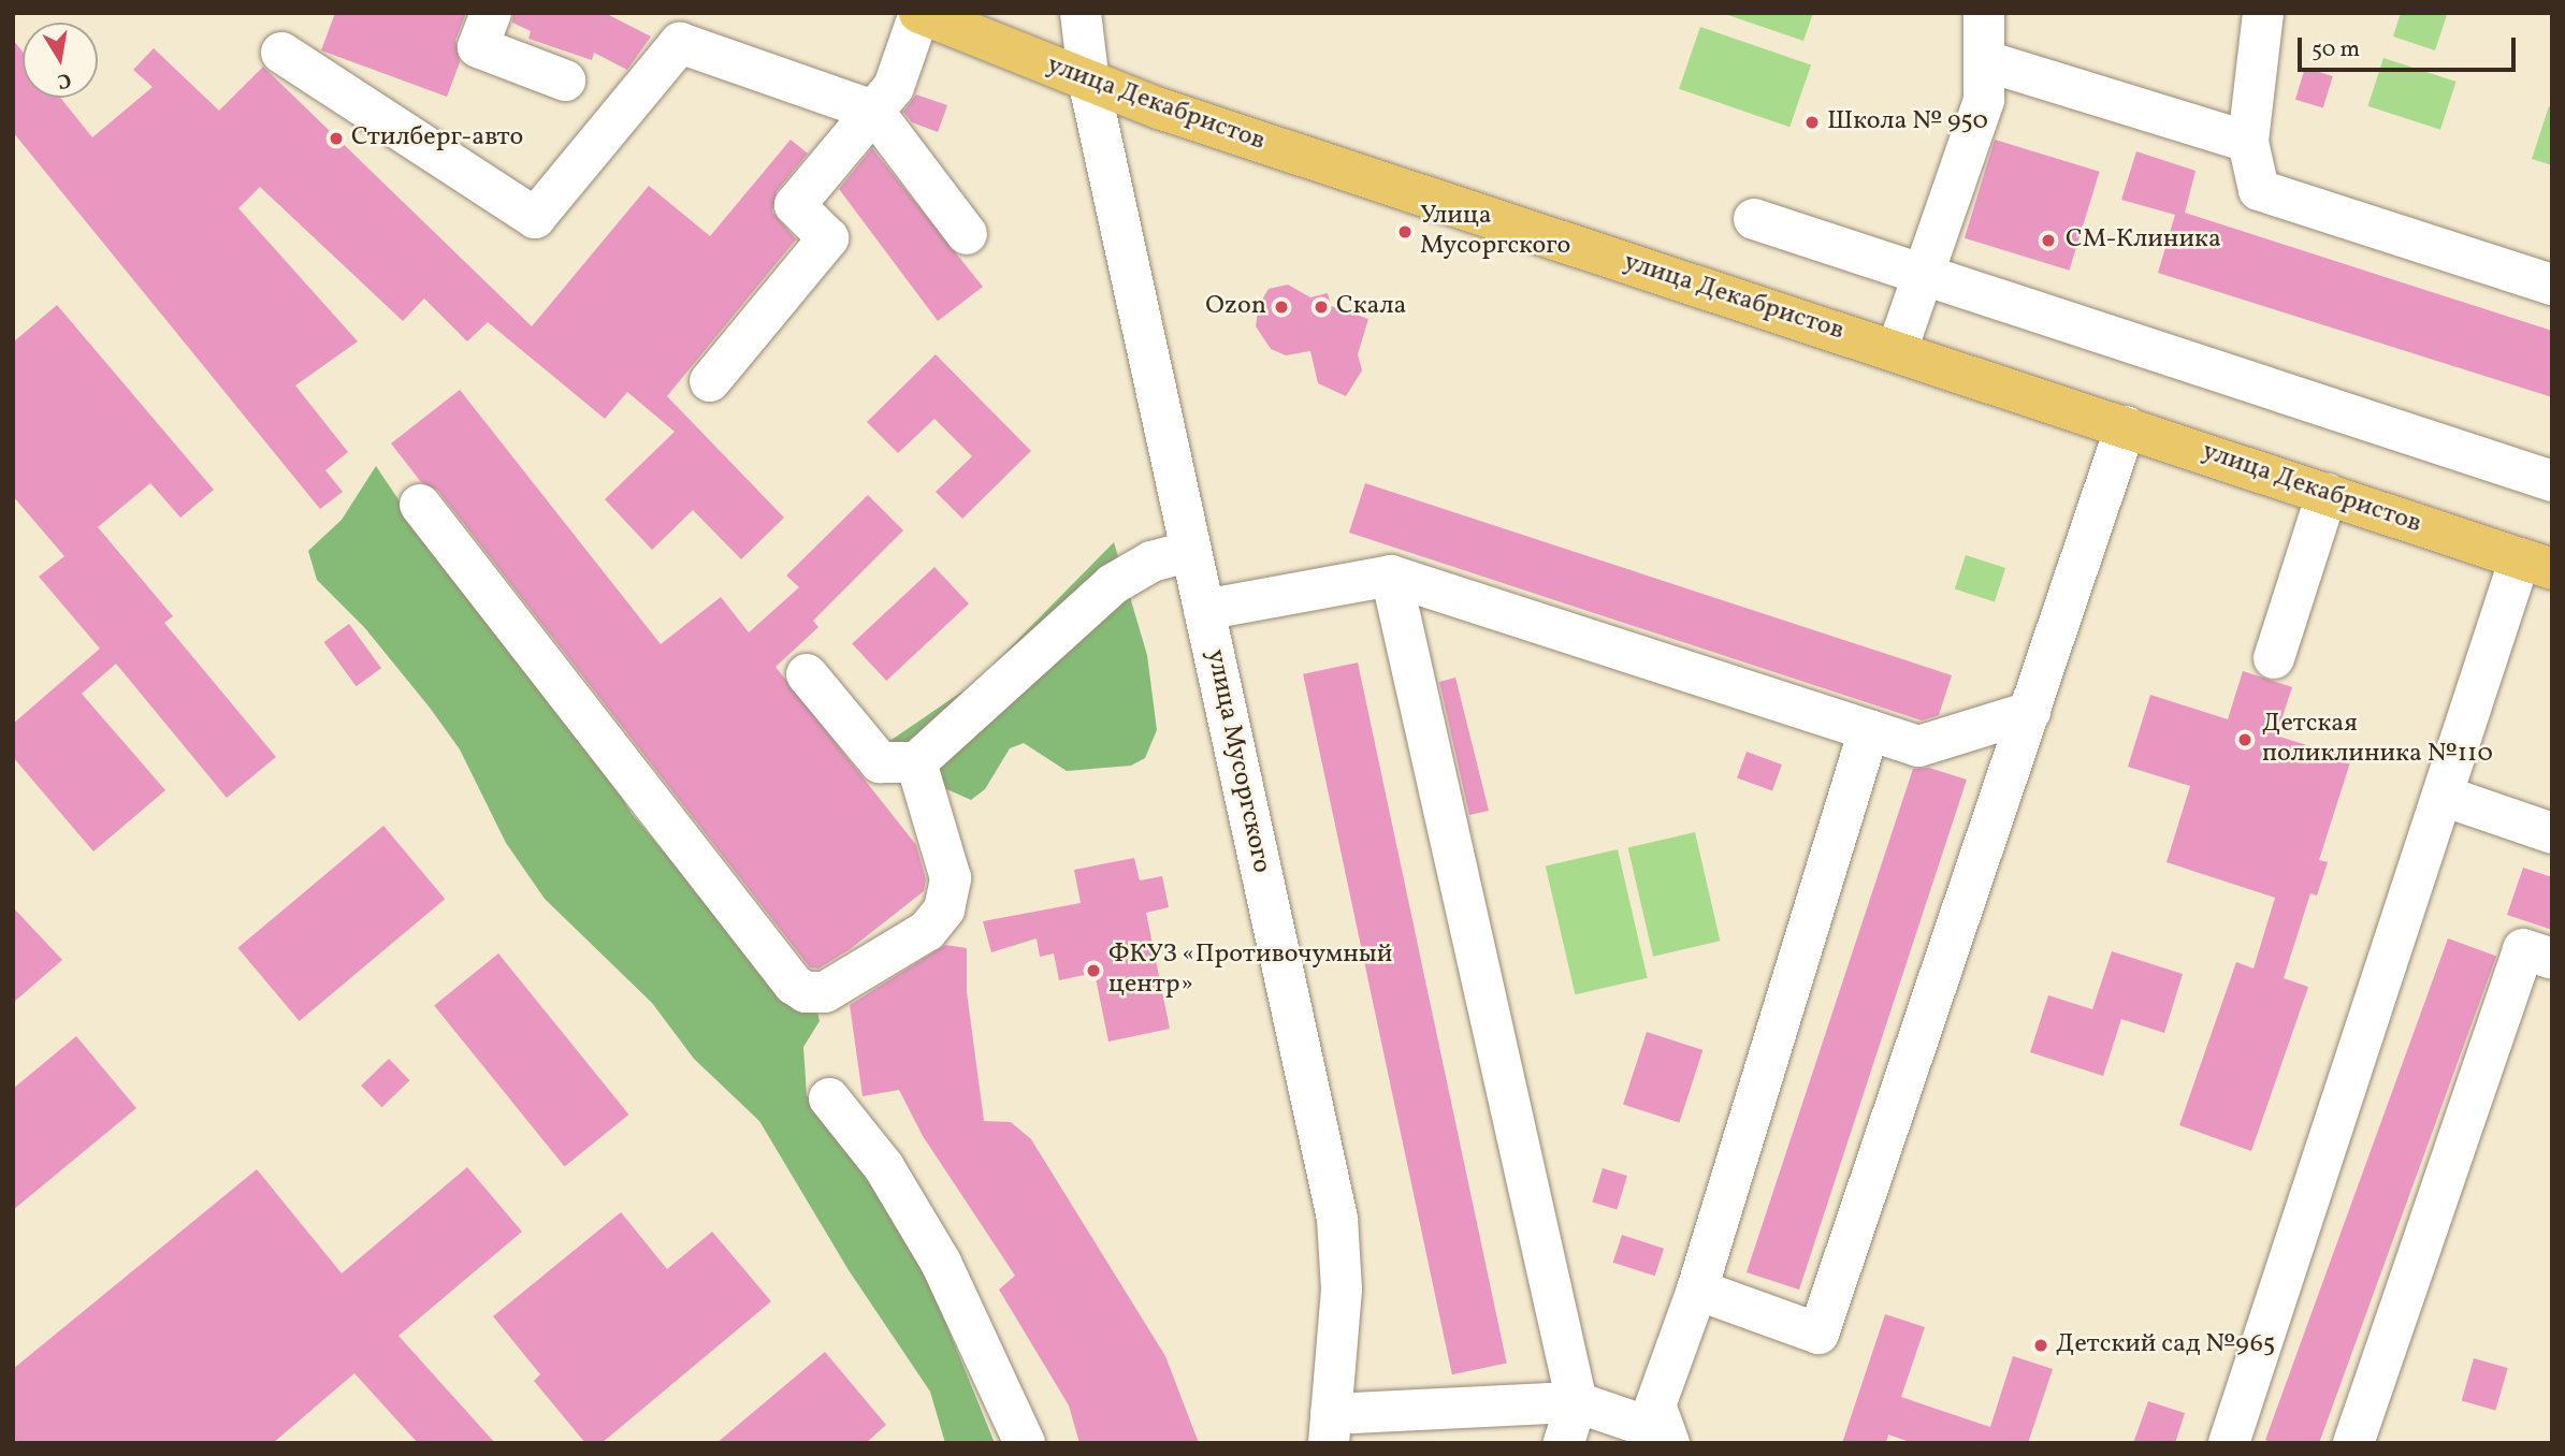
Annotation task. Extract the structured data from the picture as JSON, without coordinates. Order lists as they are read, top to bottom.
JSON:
{
  "streets": {
    "main road": ["улица Декабристов"],
    "street": ["улица Мусоргского"]
  },
  "crossings": [
    ["улица Декабристов", "улица Мусоргского"]
  ],
  "places": [
    "Школа № 950",
    "Стилберг-авто",
    "Улица Мусоргского",
    "СМ-Клиника",
    "Ozon",
    "Скала",
    "Детская поликлиника №110",
    "ФКУЗ «Противочумный центр»",
    "Детский сад №965"
  ],
  "scale_bar": "50 m",
  "north": "bottom"
}
